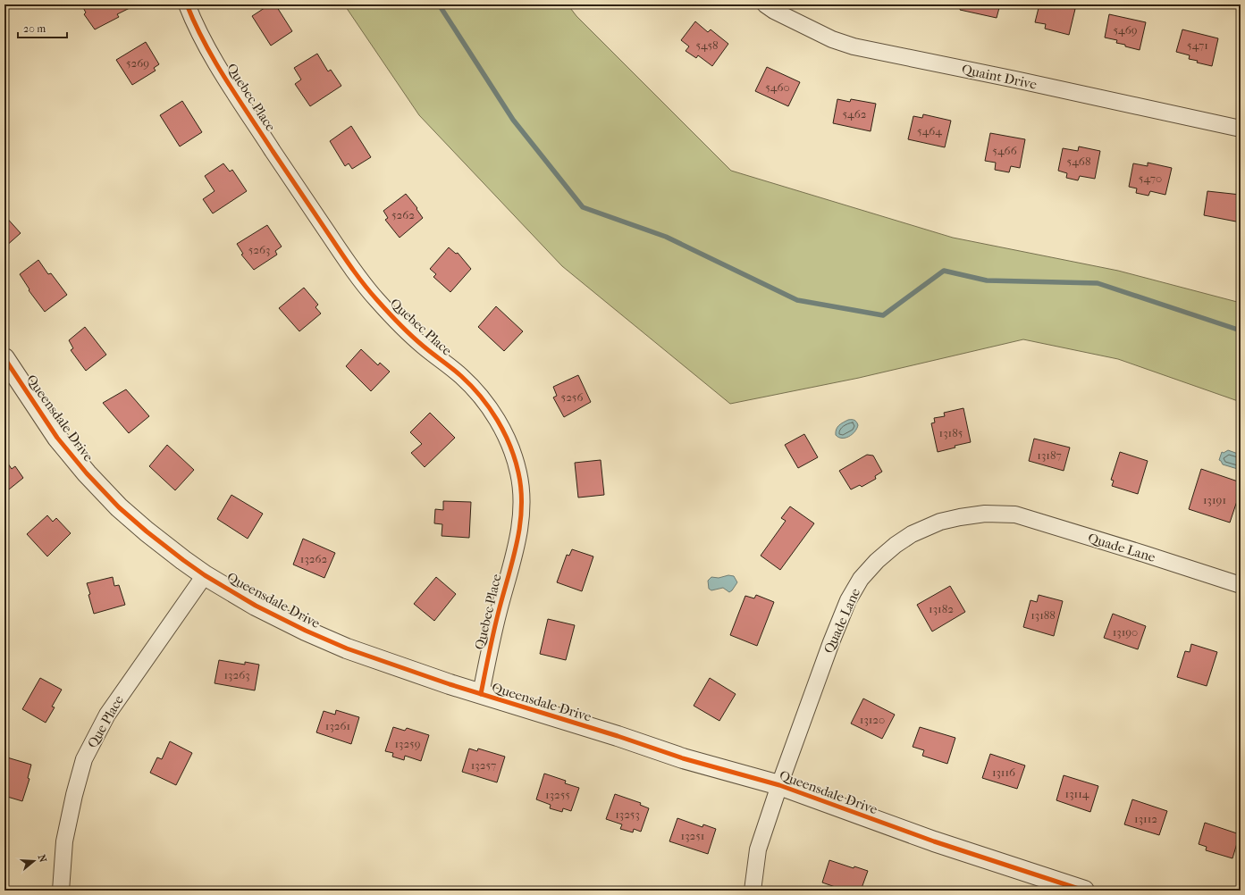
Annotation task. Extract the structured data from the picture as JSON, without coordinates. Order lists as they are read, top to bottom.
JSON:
{
  "streets": {
    "street": [
      "Quaint Drive",
      "Quebec Place",
      "Queensdale Drive",
      "Quade Lane",
      "Que Place"
    ]
  },
  "crossings": [
    ["Quebec Place", "Queensdale Drive"],
    ["Queensdale Drive", "Quade Lane"],
    ["Queensdale Drive", "Que Place"]
  ],
  "house_numbers": [
    "5469",
    "5458",
    "5471",
    "5269",
    "5460",
    "5462",
    "5464",
    "5466",
    "5468",
    "5470",
    "5262",
    "5263",
    "5256",
    "13185",
    "13187",
    "13191",
    "13262",
    "13182",
    "13188",
    "13190",
    "13263",
    "13120",
    "13261",
    "13259",
    "13257",
    "13116",
    "13114",
    "13255",
    "13253",
    "13112",
    "13251"
  ],
  "scale_bar": "20 m",
  "north": "right"
}
